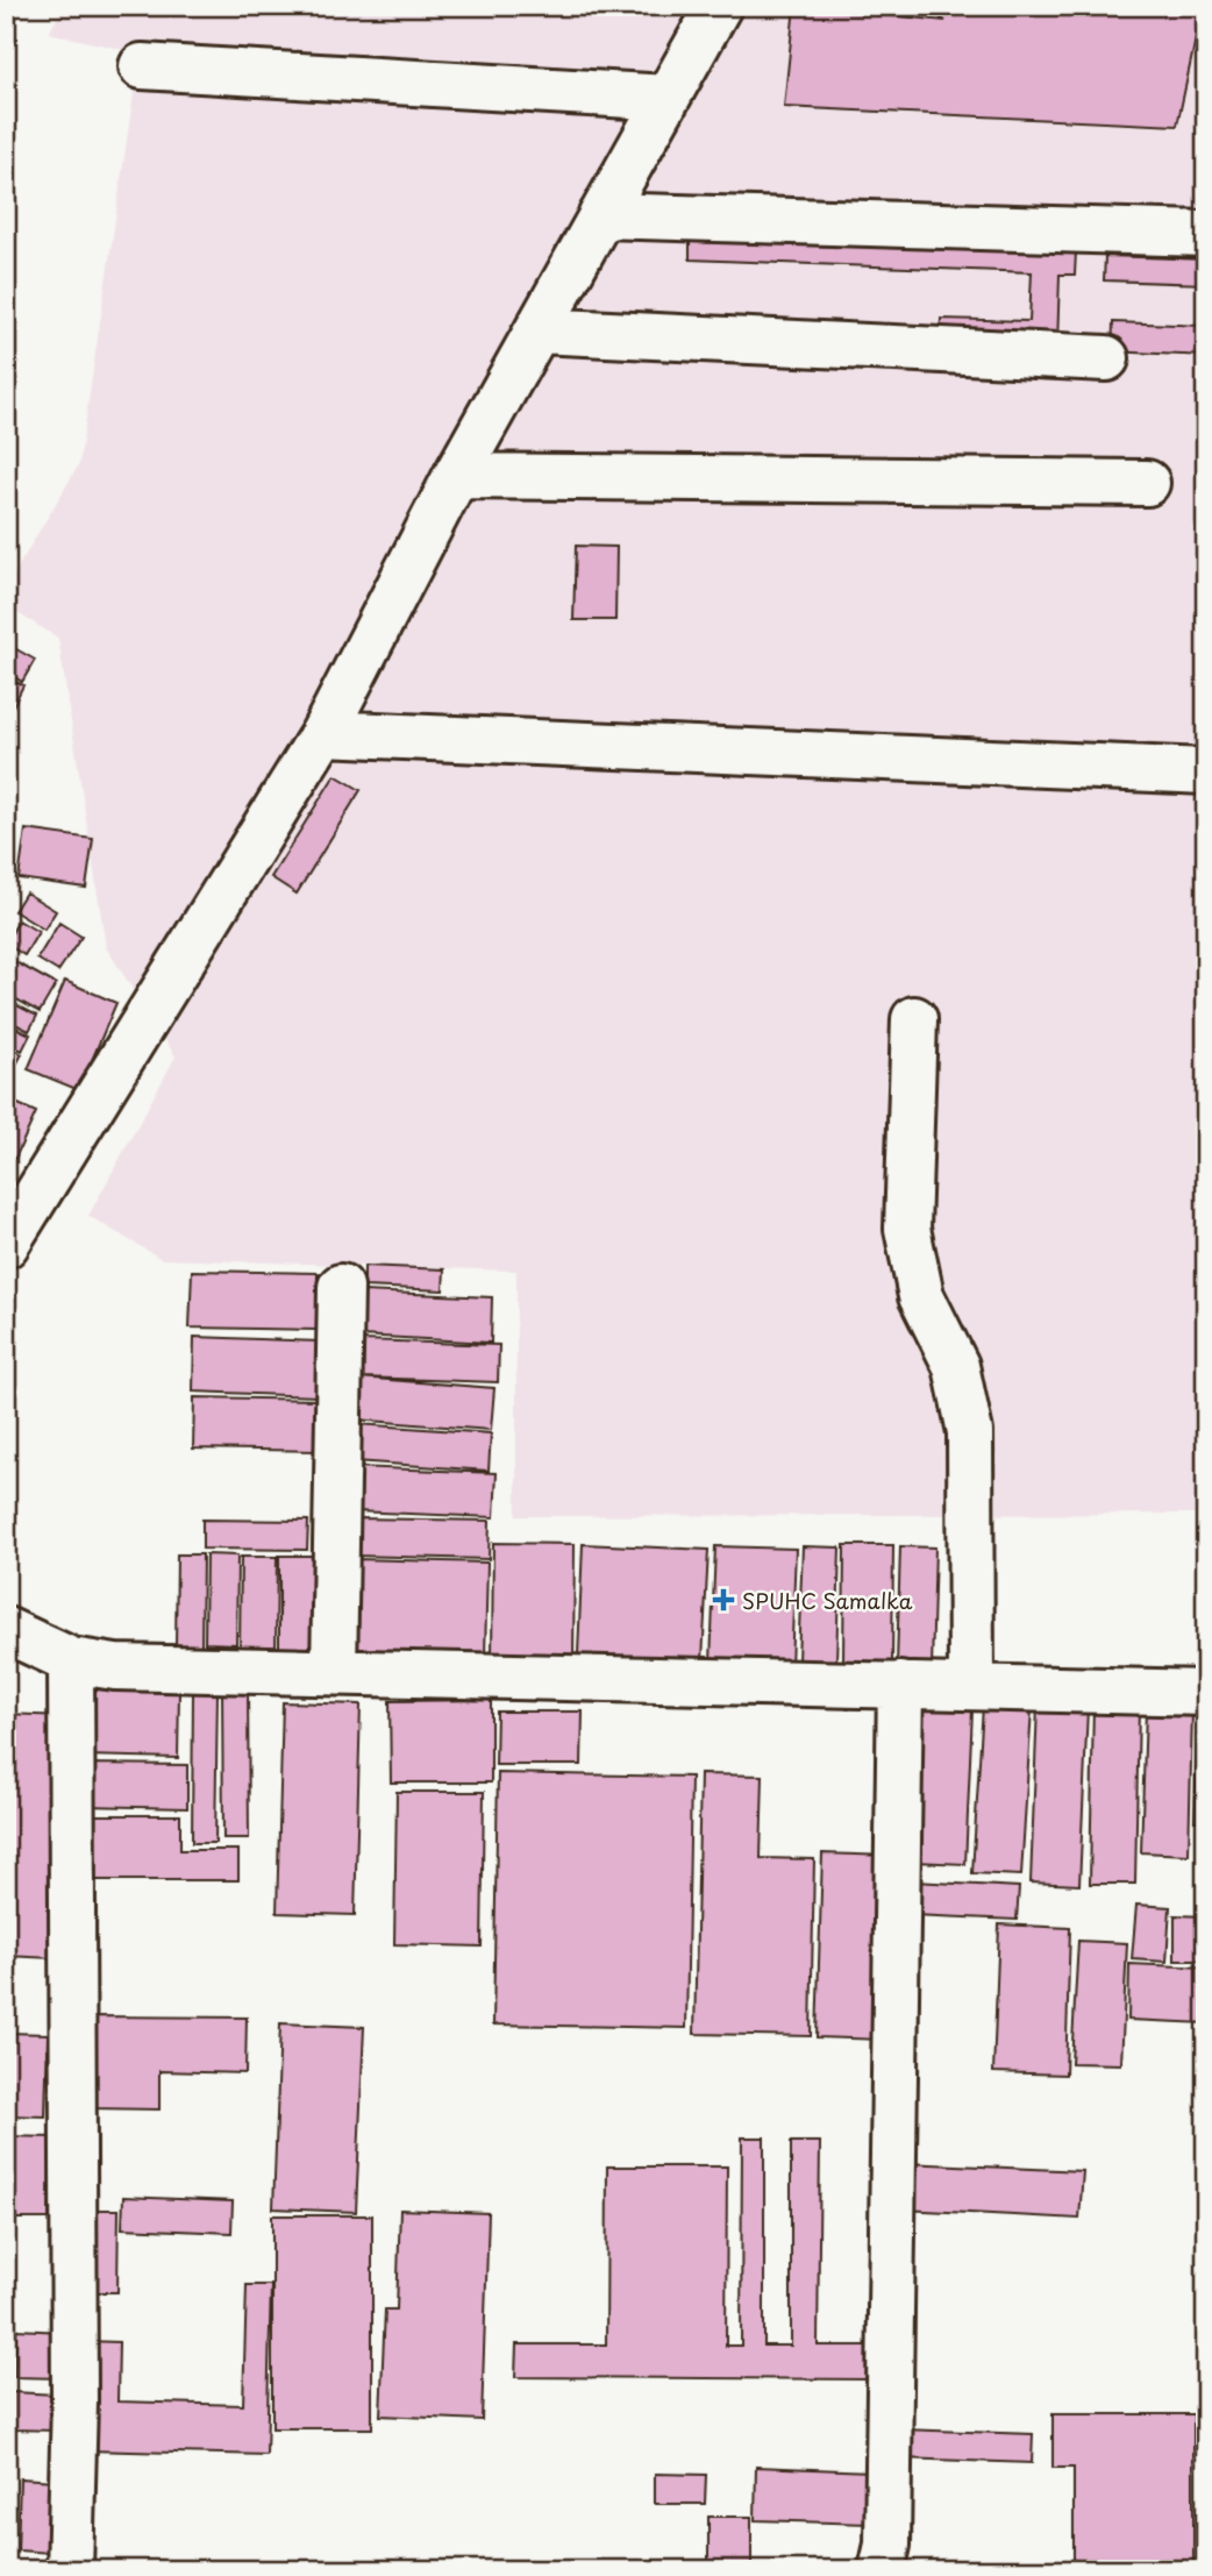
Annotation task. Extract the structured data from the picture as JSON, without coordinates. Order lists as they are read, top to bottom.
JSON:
{
  "places": {
    "health": ["SPUHC Samalka"]
  }
}
